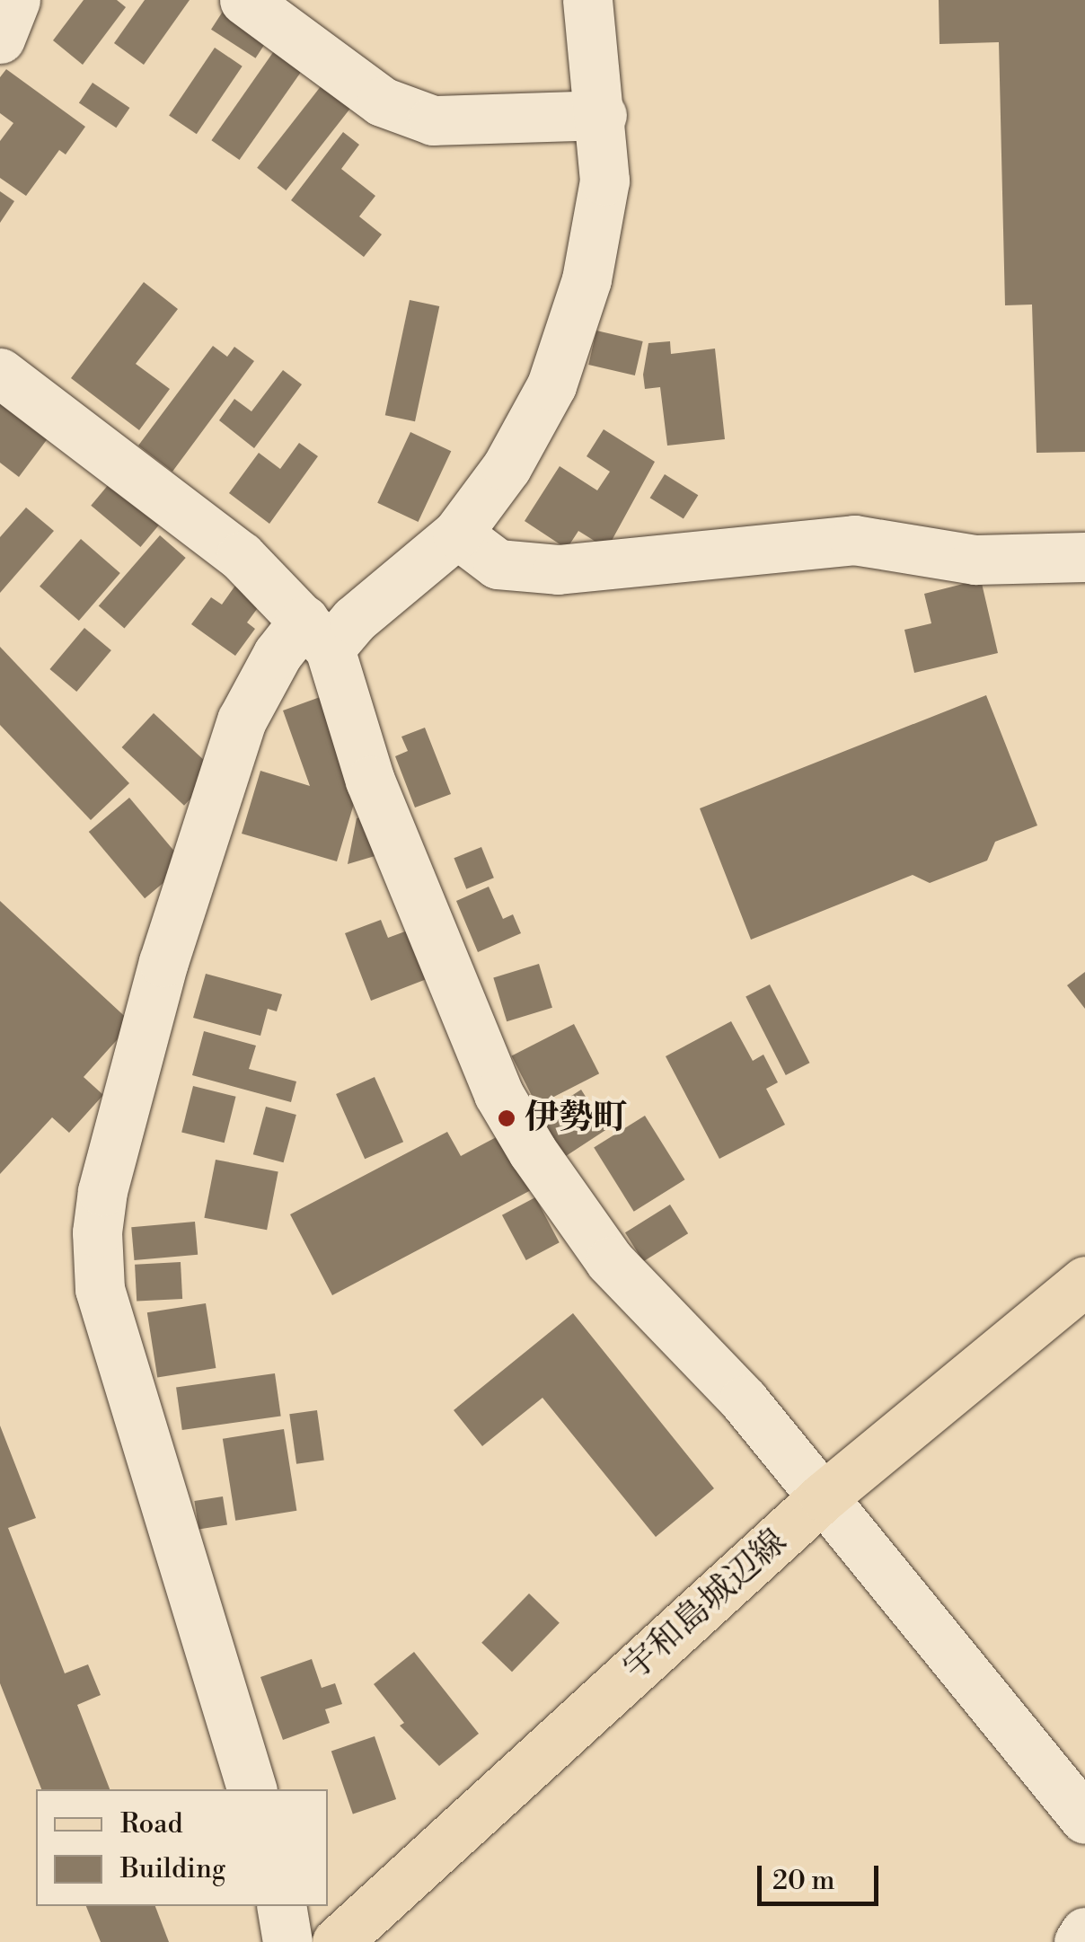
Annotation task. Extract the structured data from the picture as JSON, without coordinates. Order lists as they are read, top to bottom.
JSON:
{
  "streets": {
    "main road": ["宇和島城辺線"]
  },
  "places": ["伊勢町"],
  "legend": ["Road", "Building"],
  "scale_bar": "20 m"
}
